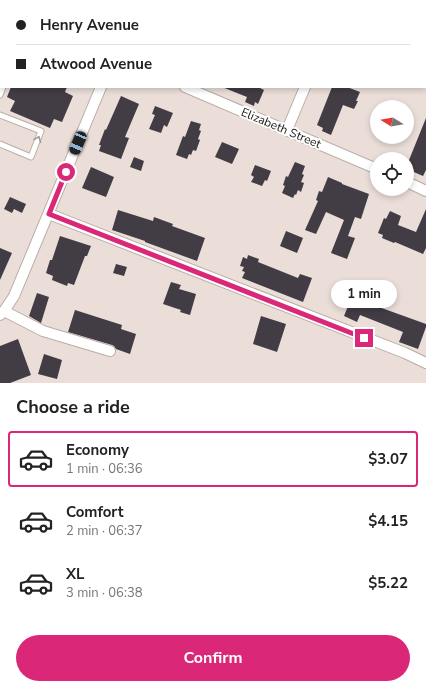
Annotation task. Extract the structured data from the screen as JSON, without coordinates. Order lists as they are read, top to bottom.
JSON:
{
  "streets": {
    "street": ["Elizabeth Street"]
  },
  "north": "left",
  "page": {
    "banner": ["Henry Avenue", "Atwood Avenue"],
    "bubble": "1 min",
    "heading": "Choose a ride",
    "list": [
      {
        "name": "Economy",
        "note": "1 min · 06:36",
        "value": "$3.07"
      },
      {
        "name": "Comfort",
        "note": "2 min · 06:37",
        "value": "$4.15"
      },
      {
        "name": "XL",
        "note": "3 min · 06:38",
        "value": "$5.22"
      }
    ],
    "buttons": "Confirm"
  }
}
